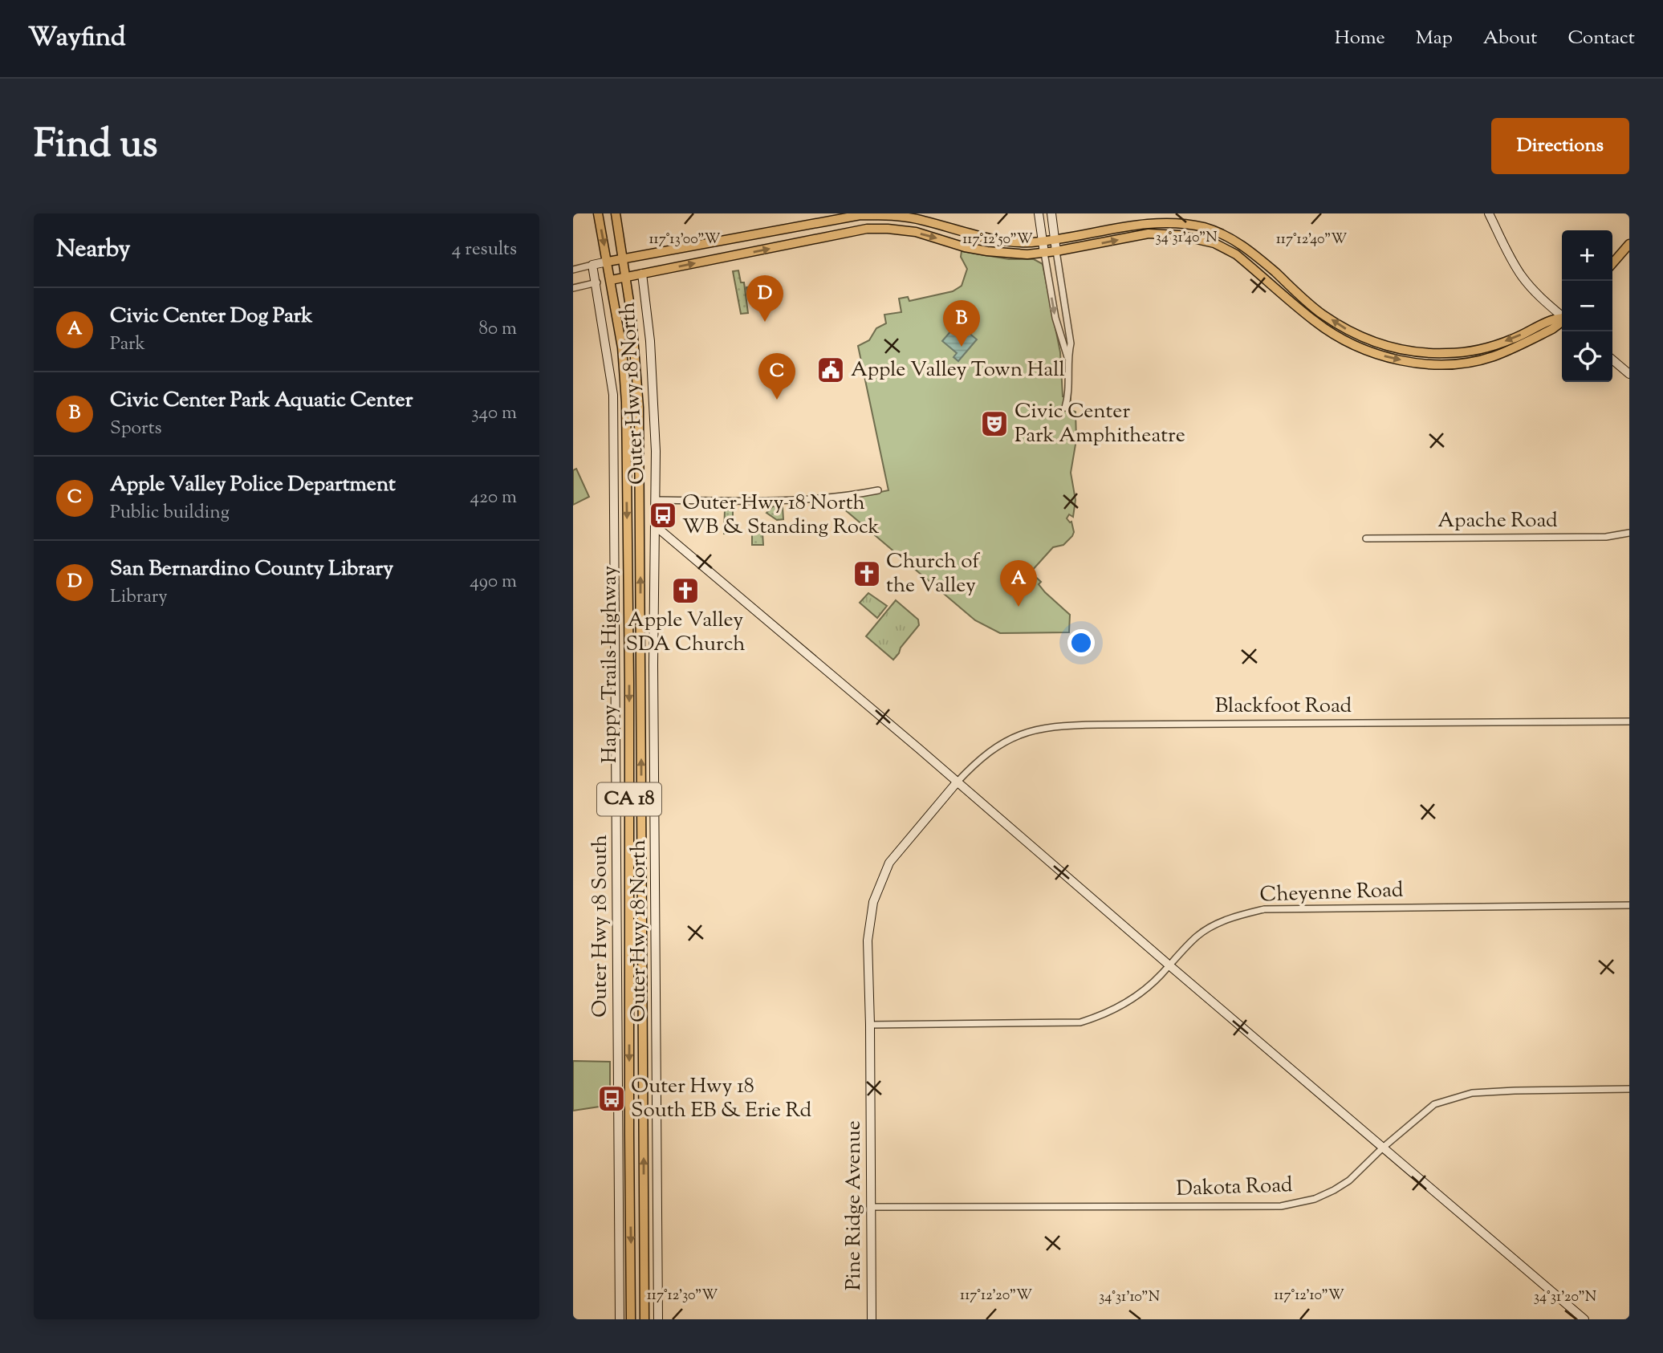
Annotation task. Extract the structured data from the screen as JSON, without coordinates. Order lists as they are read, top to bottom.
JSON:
{
  "streets": {
    "main road": ["Happy Trails Highway", "CA 18"],
    "street": [
      "Outer Hwy 18 North",
      "Apache Road",
      "Blackfoot Road",
      "Cheyenne Road",
      "Outer Hwy 18 South",
      "Dakota Road",
      "Pine Ridge Avenue"
    ]
  },
  "crossings": [
    ["Blackfoot Road", "Pine Ridge Avenue"],
    ["Cheyenne Road", "Pine Ridge Avenue"],
    ["Dakota Road", "Pine Ridge Avenue"]
  ],
  "places": {
    "public building": ["Apple Valley Town Hall"],
    "theatre": ["Civic Center Park Amphitheatre"],
    "bus stop": ["Outer Hwy 18 North WB & Standing Rock", "Outer Hwy 18 South EB & Erie Rd"],
    "church": ["Church of the Valley", "Apple Valley SDA Church"]
  },
  "page": {
    "header": "Wayfind",
    "nav": [
      "Home",
      "Map",
      "About",
      "Contact"
    ],
    "title": "Find us",
    "buttons": "Directions",
    "heading": ["Nearby", "4 results"],
    "map_buttons": ["+", "−"],
    "pins": [
      "D",
      "B",
      "C",
      "A"
    ],
    "list": [
      {
        "mark": "A",
        "name": "Civic Center Dog Park",
        "note": "Park",
        "value": "80 m"
      },
      {
        "mark": "B",
        "name": "Civic Center Park Aquatic Center",
        "note": "Sports",
        "value": "340 m"
      },
      {
        "mark": "C",
        "name": "Apple Valley Police Department",
        "note": "Public building",
        "value": "420 m"
      },
      {
        "mark": "D",
        "name": "San Bernardino County Library",
        "note": "Library",
        "value": "490 m"
      }
    ]
  },
  "coordinates": [
    "34°31'40\"N",
    "117°13'00\"W",
    "117°12'50\"W",
    "117°12'40\"W",
    "117°12'30\"W",
    "117°12'20\"W",
    "117°12'10\"W",
    "34°31'10\"N",
    "34°31'20\"N"
  ]
}
